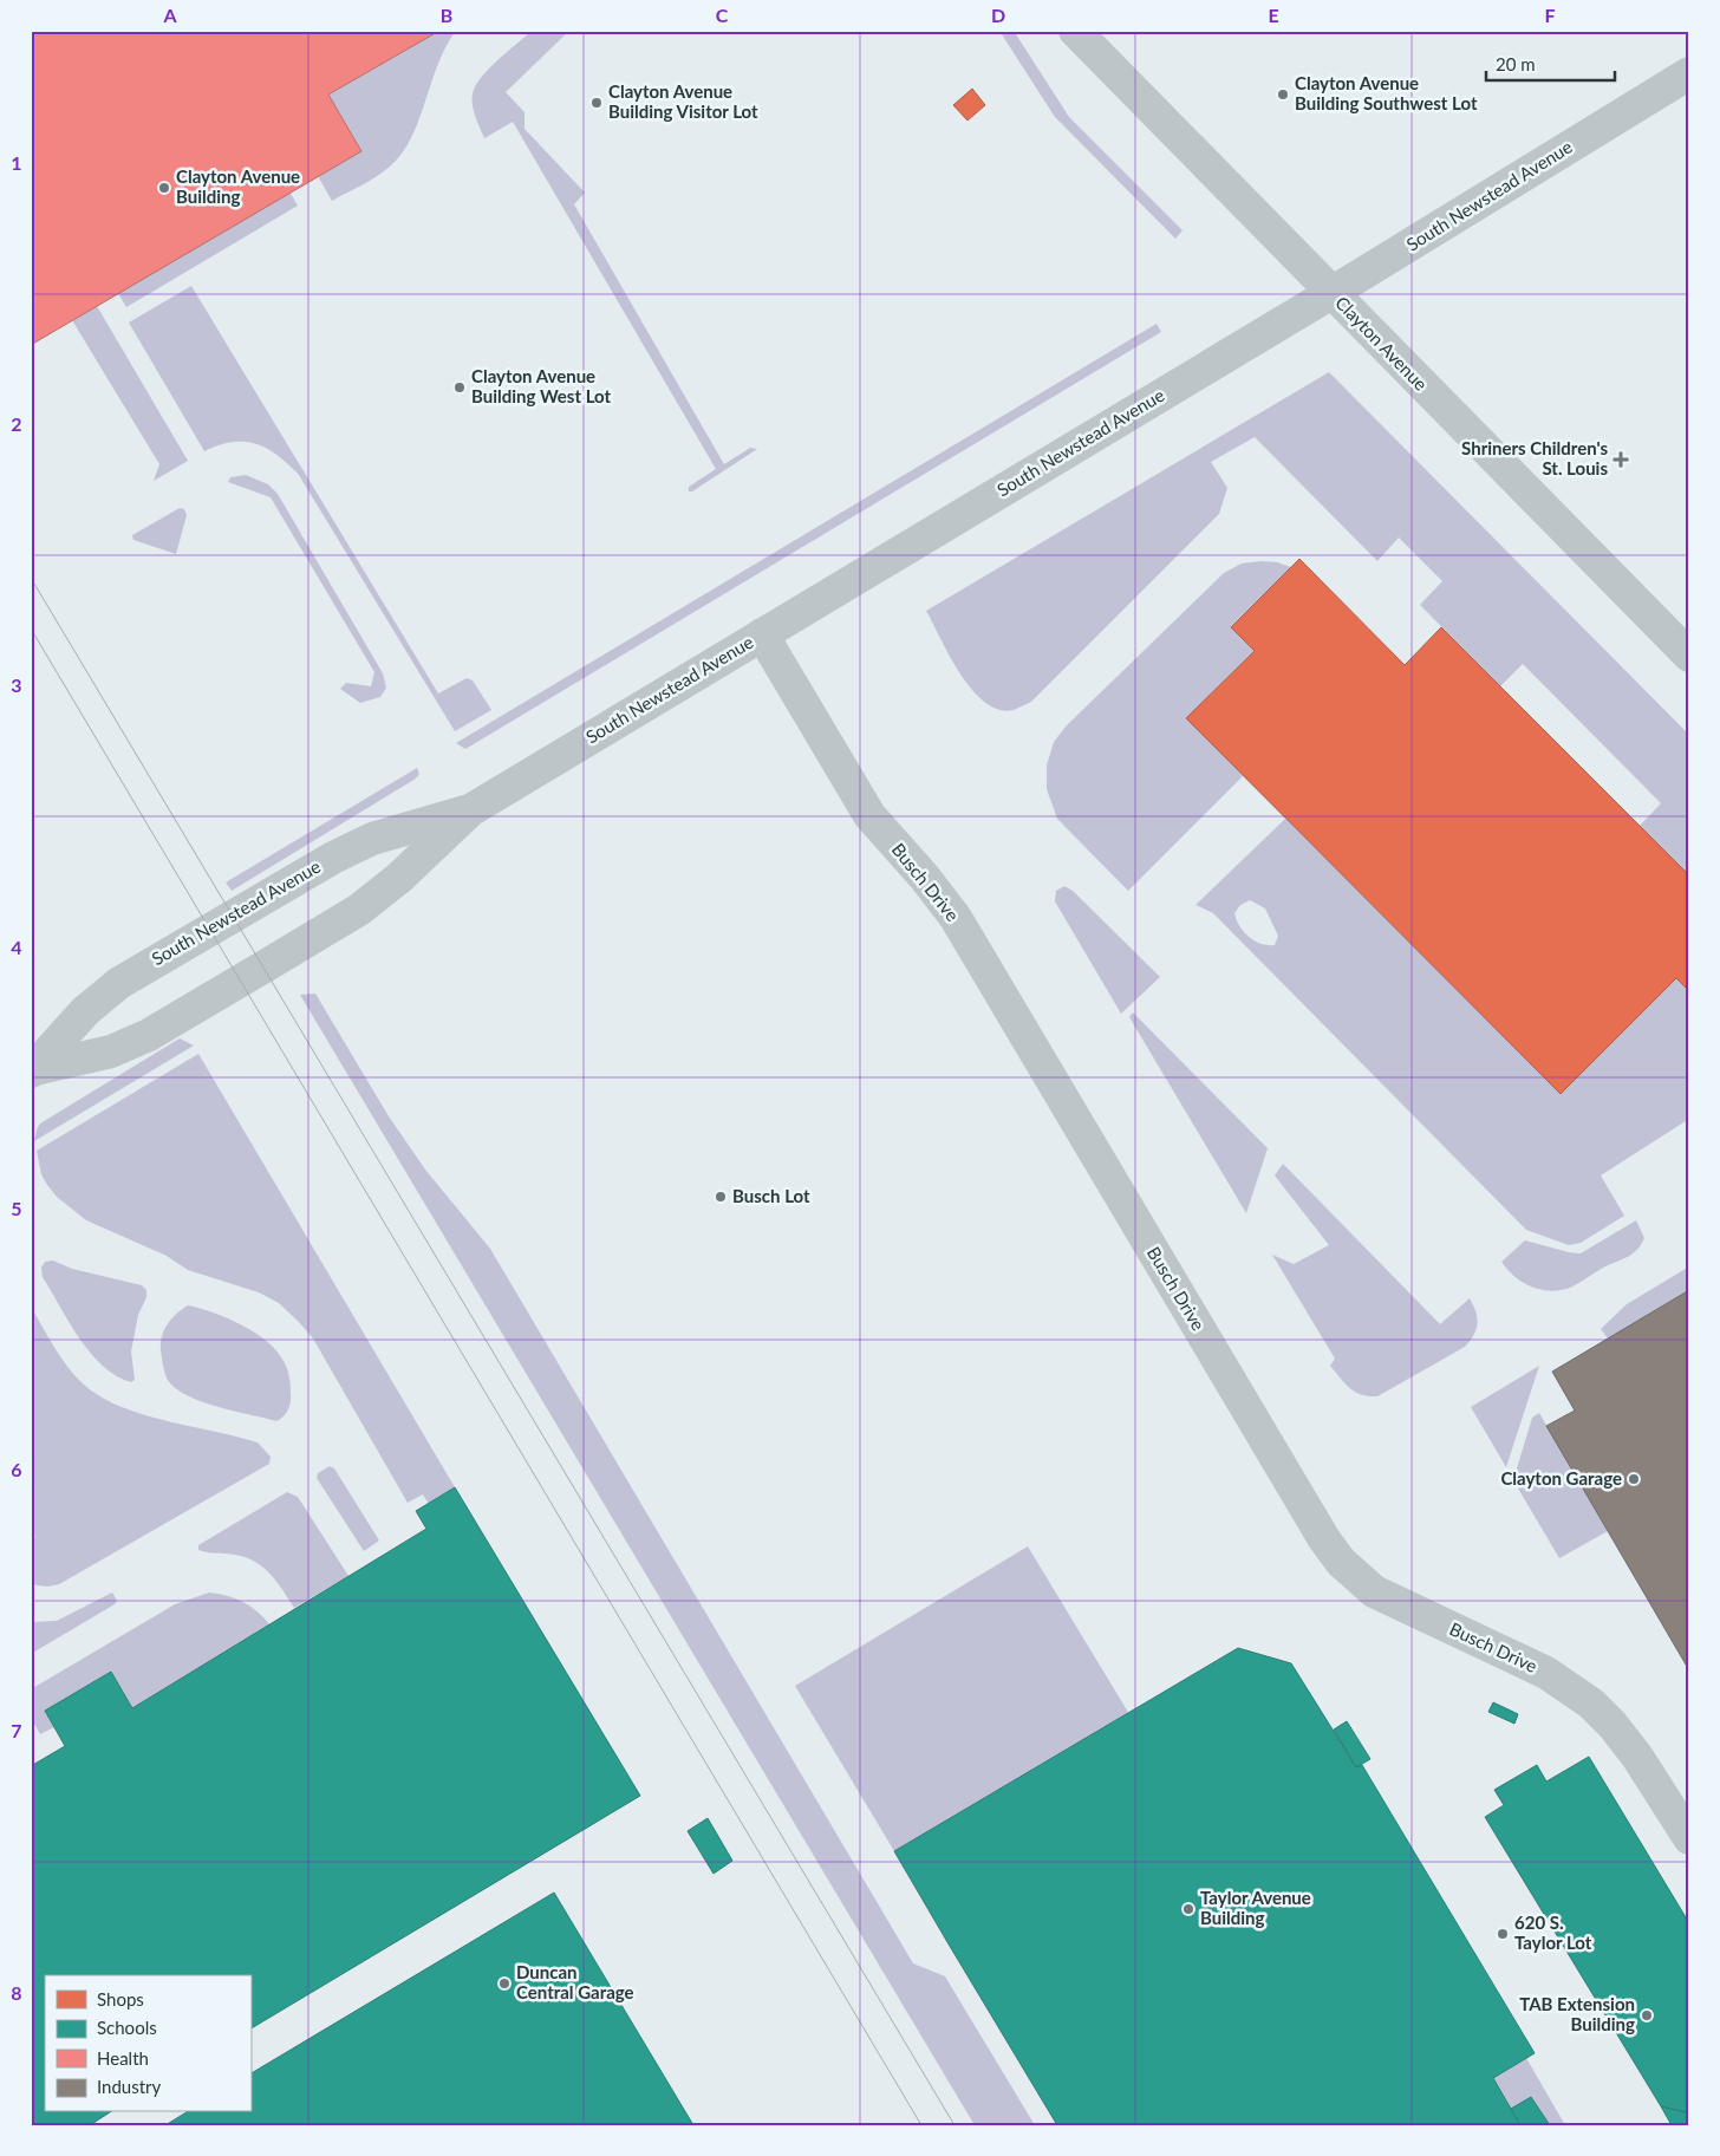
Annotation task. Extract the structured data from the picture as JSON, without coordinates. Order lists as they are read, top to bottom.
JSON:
{
  "streets": {
    "street": ["South Newstead Avenue", "Clayton Avenue", "Busch Drive"]
  },
  "crossings": [
    ["South Newstead Avenue", "Clayton Avenue"],
    ["South Newstead Avenue", "Busch Drive"]
  ],
  "places": {
    "other": [
      "Clayton Avenue Building Southwest Lot",
      "Clayton Avenue Building Visitor Lot",
      "Clayton Avenue Building",
      "Clayton Avenue Building West Lot",
      "Busch Lot",
      "Clayton Garage",
      "Taylor Avenue Building",
      "620 S. Taylor Lot",
      "Duncan Central Garage",
      "TAB Extension Building"
    ],
    "health": ["Shriners Children's St. Louis"]
  },
  "legend": [
    "Shops",
    "Schools",
    "Health",
    "Industry"
  ],
  "scale_bar": "20 m",
  "grid": {
    "columns": [
      "A",
      "B",
      "C",
      "D",
      "E",
      "F"
    ],
    "rows": [
      "1",
      "2",
      "3",
      "4",
      "5",
      "6",
      "7",
      "8"
    ]
  }
}
